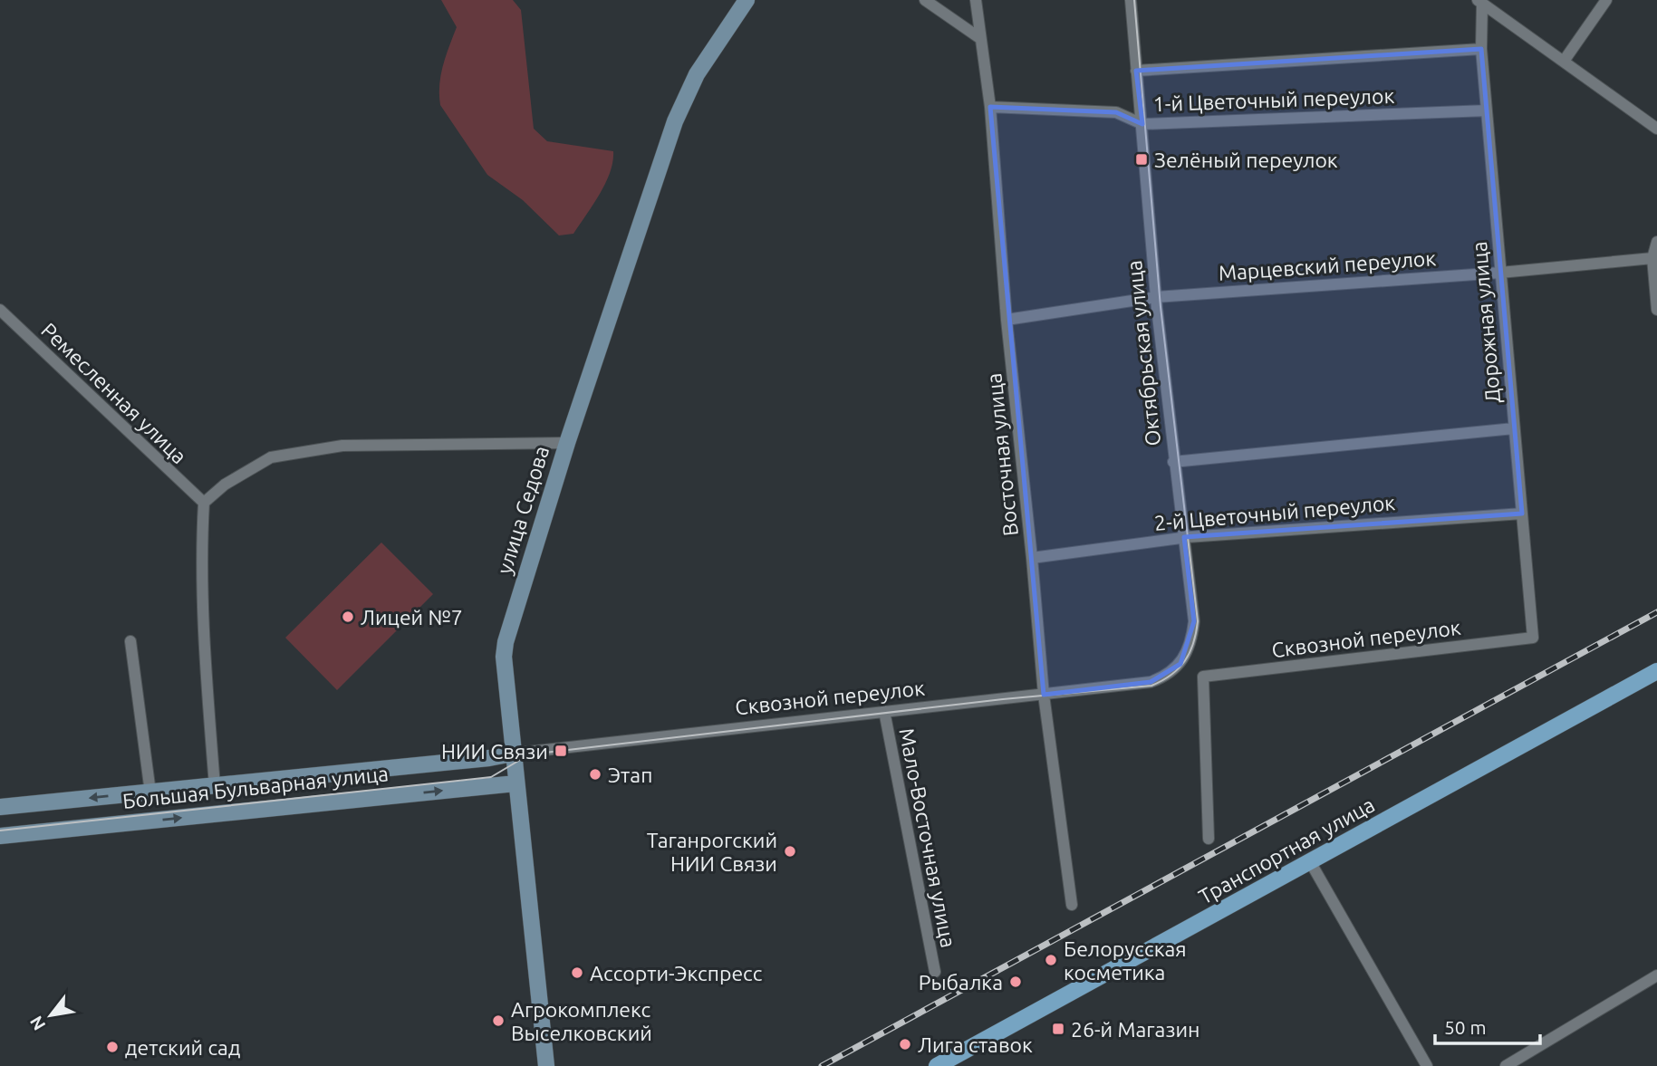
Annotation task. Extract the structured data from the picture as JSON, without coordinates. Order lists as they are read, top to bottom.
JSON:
{
  "streets": {
    "main road": ["улица Седова", "Большая Бульварная улица", "Транспортная улица"],
    "street": [
      "1-й Цветочный переулок",
      "Марцевский переулок",
      "Дорожная улица",
      "Октябрьская улица",
      "Ремесленная улица",
      "Восточная улица",
      "2-й Цветочный переулок",
      "Сквозной переулок",
      "Мало-Восточная улица"
    ]
  },
  "crossings": [
    ["1-й Цветочный переулок", "Дорожная улица"],
    ["1-й Цветочный переулок", "Октябрьская улица"],
    ["1-й Цветочный переулок", "Восточная улица"],
    ["Марцевский переулок", "Дорожная улица"],
    ["Марцевский переулок", "Октябрьская улица"],
    ["Марцевский переулок", "Восточная улица"],
    ["Дорожная улица", "2-й Цветочный переулок"],
    ["Дорожная улица", "Сквозной переулок"],
    ["Октябрьская улица", "2-й Цветочный переулок"],
    ["Октябрьская улица", "Сквозной переулок"],
    ["Восточная улица", "2-й Цветочный переулок"],
    ["Восточная улица", "Сквозной переулок"],
    ["улица Седова", "Сквозной переулок"],
    ["улица Седова", "Большая Бульварная улица"],
    ["Сквозной переулок", "Большая Бульварная улица"],
    ["Сквозной переулок", "Мало-Восточная улица"]
  ],
  "places": {
    "transit": ["Зелёный переулок", "НИИ Связи", "26-й Магазин"],
    "other": [
      "Лицей №7",
      "Этап",
      "Таганрогский НИИ Связи",
      "Белорусская косметика",
      "Ассорти-Экспресс",
      "Рыбалка",
      "Агрокомплекс Выселковский",
      "Лига ставок",
      "детский сад"
    ]
  },
  "scale_bar": "50 m",
  "north": "bottom left"
}
